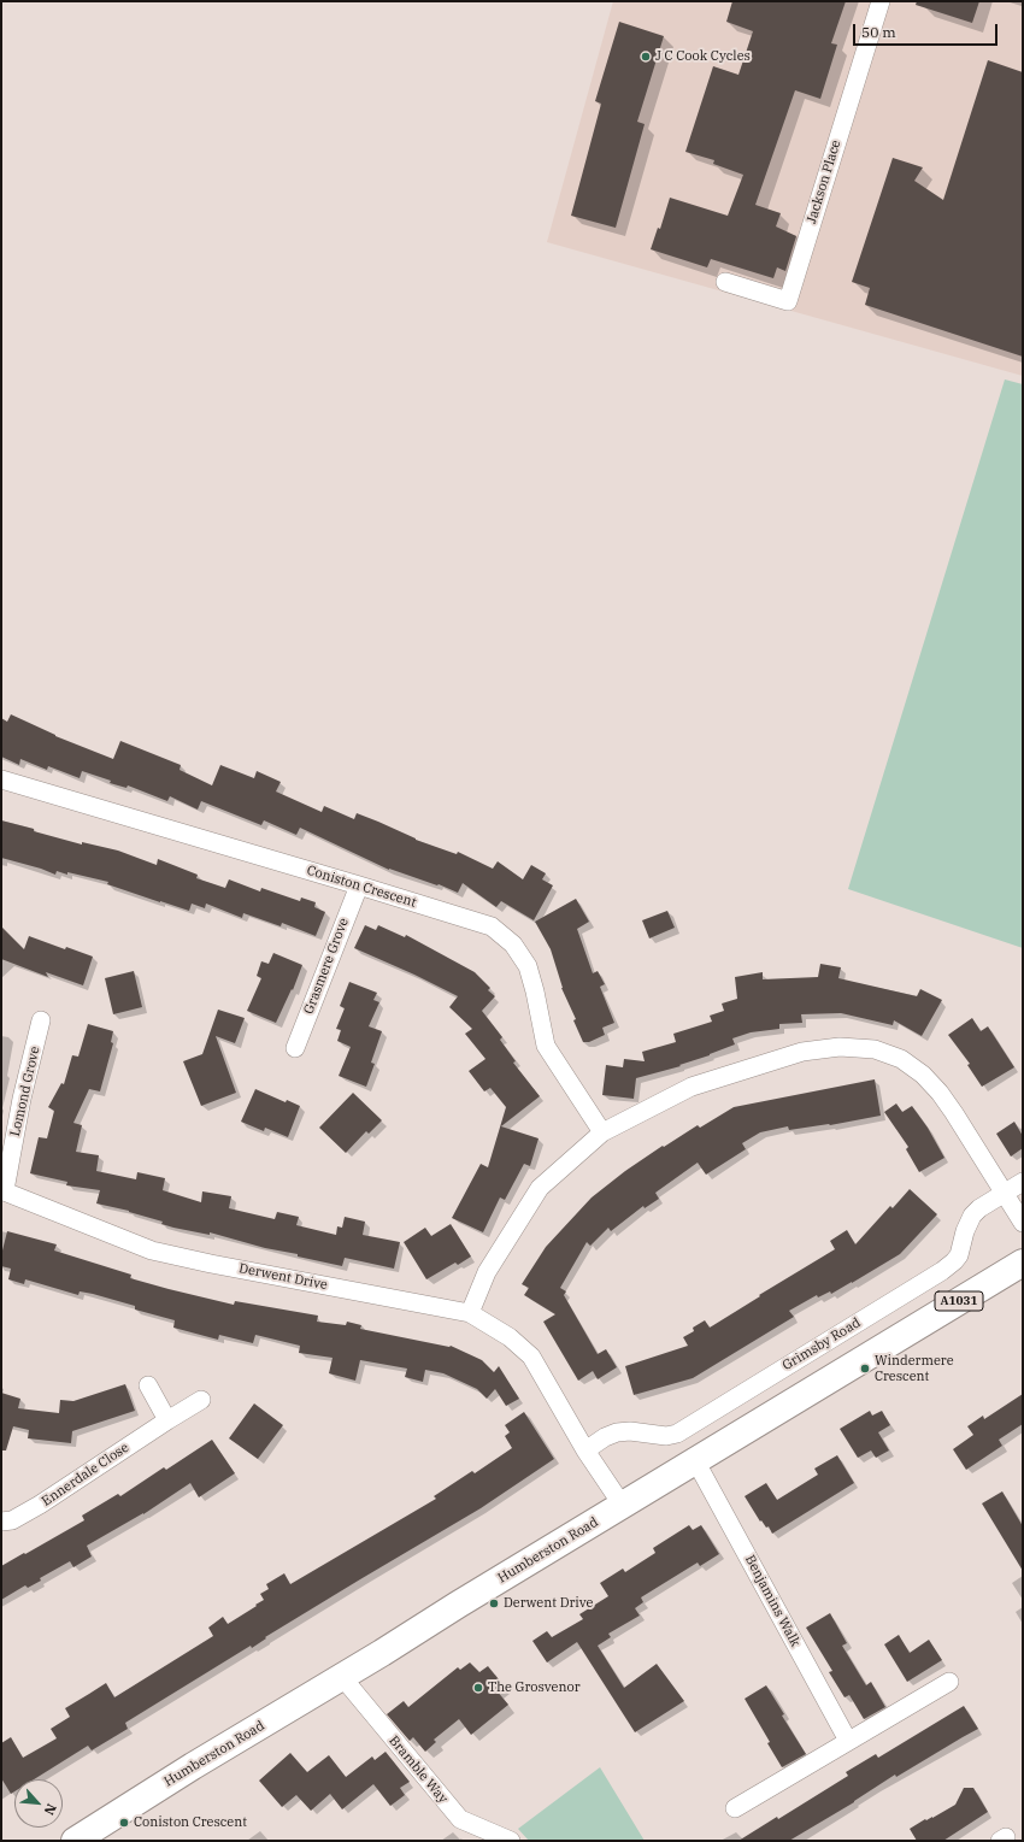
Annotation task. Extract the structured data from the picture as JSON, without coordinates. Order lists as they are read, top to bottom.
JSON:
{
  "streets": {
    "main road": ["A1031", "Humberston Road"],
    "street": [
      "Jackson Place",
      "Coniston Crescent",
      "Grasmere Grove",
      "Lomond Grove",
      "Derwent Drive",
      "Grimsby Road",
      "Ennerdale Close",
      "Benjamins Walk",
      "Bramble Way"
    ]
  },
  "crossings": [
    ["Coniston Crescent", "Grasmere Grove"],
    ["Lomond Grove", "Derwent Drive"],
    ["Derwent Drive", "Grimsby Road"],
    ["Derwent Drive", "Humberston Road"],
    ["Humberston Road", "Benjamins Walk"],
    ["Humberston Road", "Bramble Way"]
  ],
  "places": [
    "J C Cook Cycles",
    "Windermere Crescent",
    "Derwent Drive",
    "The Grosvenor",
    "Coniston Crescent"
  ],
  "scale_bar": "50 m",
  "north": "bottom right"
}
